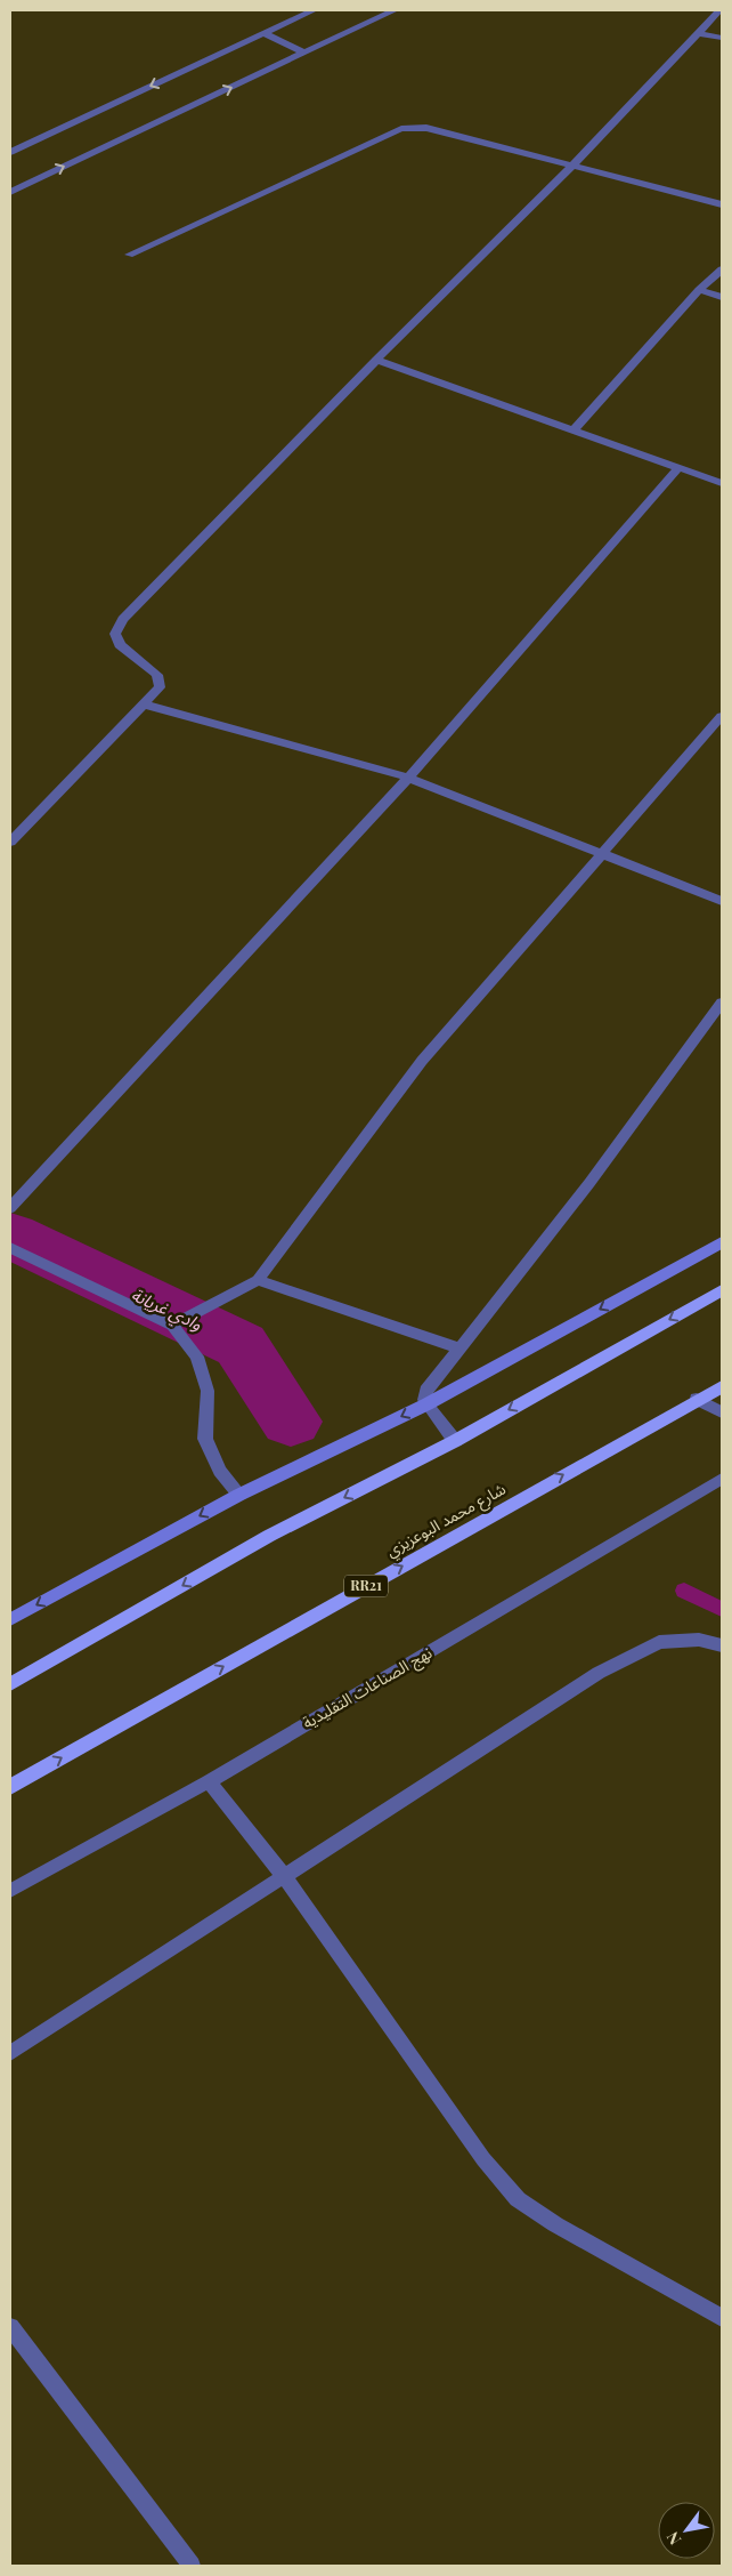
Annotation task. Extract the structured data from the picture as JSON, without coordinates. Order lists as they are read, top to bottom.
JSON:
{
  "streets": {
    "highway": ["شارع محمد البوعزيزي", "RR21"],
    "street": ["نهج الصناعات التقليدية"]
  },
  "water": ["وادي غريانة"],
  "north": "bottom left"
}
